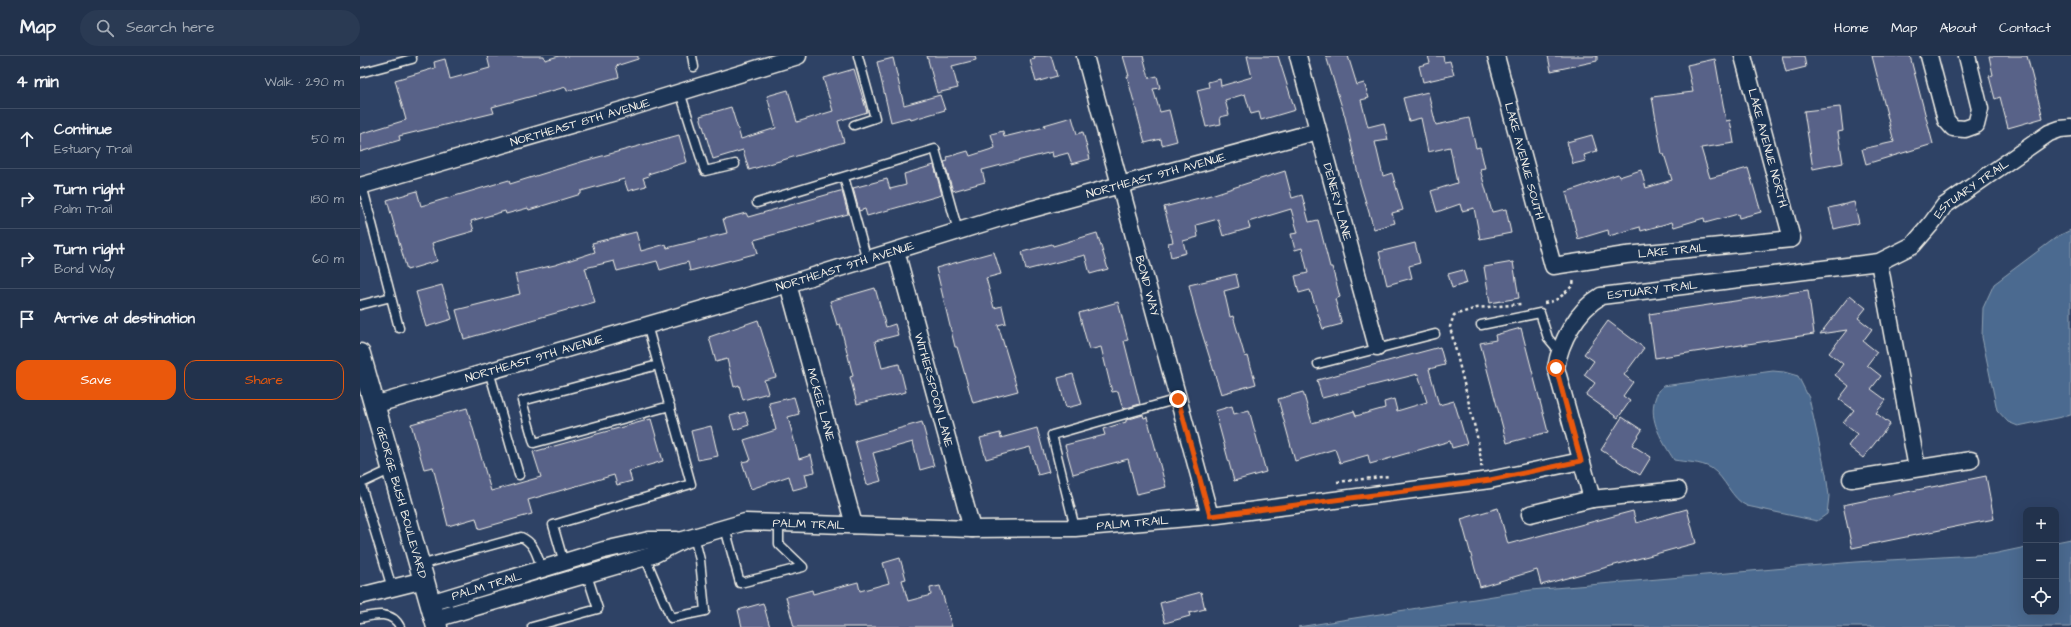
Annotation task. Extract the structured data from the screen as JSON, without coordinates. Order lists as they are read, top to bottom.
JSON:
{
  "streets": {
    "street": [
      "NORTHEAST 8TH AVENUE",
      "LAKE AVENUE NORTH",
      "LAKE AVENUE SOUTH",
      "NORTHEAST 9TH AVENUE",
      "ESTUARY TRAIL",
      "DENERY LANE",
      "LAKE TRAIL",
      "BOND WAY",
      "WITHERSPOON LANE",
      "MCKEE LANE",
      "GEORGE BUSH BOULEVARD",
      "PALM TRAIL"
    ]
  },
  "crossings": [
    ["LAKE AVENUE NORTH", "LAKE TRAIL"],
    ["LAKE AVENUE SOUTH", "LAKE TRAIL"],
    ["NORTHEAST 9TH AVENUE", "DENERY LANE"],
    ["NORTHEAST 9TH AVENUE", "BOND WAY"],
    ["NORTHEAST 9TH AVENUE", "WITHERSPOON LANE"],
    ["NORTHEAST 9TH AVENUE", "MCKEE LANE"],
    ["NORTHEAST 9TH AVENUE", "GEORGE BUSH BOULEVARD"],
    ["ESTUARY TRAIL", "PALM TRAIL"],
    ["BOND WAY", "PALM TRAIL"],
    ["WITHERSPOON LANE", "PALM TRAIL"],
    ["MCKEE LANE", "PALM TRAIL"],
    ["GEORGE BUSH BOULEVARD", "PALM TRAIL"]
  ],
  "page": {
    "header": "Map",
    "search": "Search here",
    "nav": [
      "Home",
      "Map",
      "About",
      "Contact"
    ],
    "heading": ["4 min", "Walk · 290 m"],
    "list": [
      ["Continue", "Estuary Trail", "50 m"],
      ["Turn right", "Palm Trail", "180 m"],
      ["Turn right", "Bond Way", "60 m"],
      "Arrive at destination"
    ],
    "buttons": ["Save", "Share"],
    "map_buttons": ["+", "−"]
  }
}
